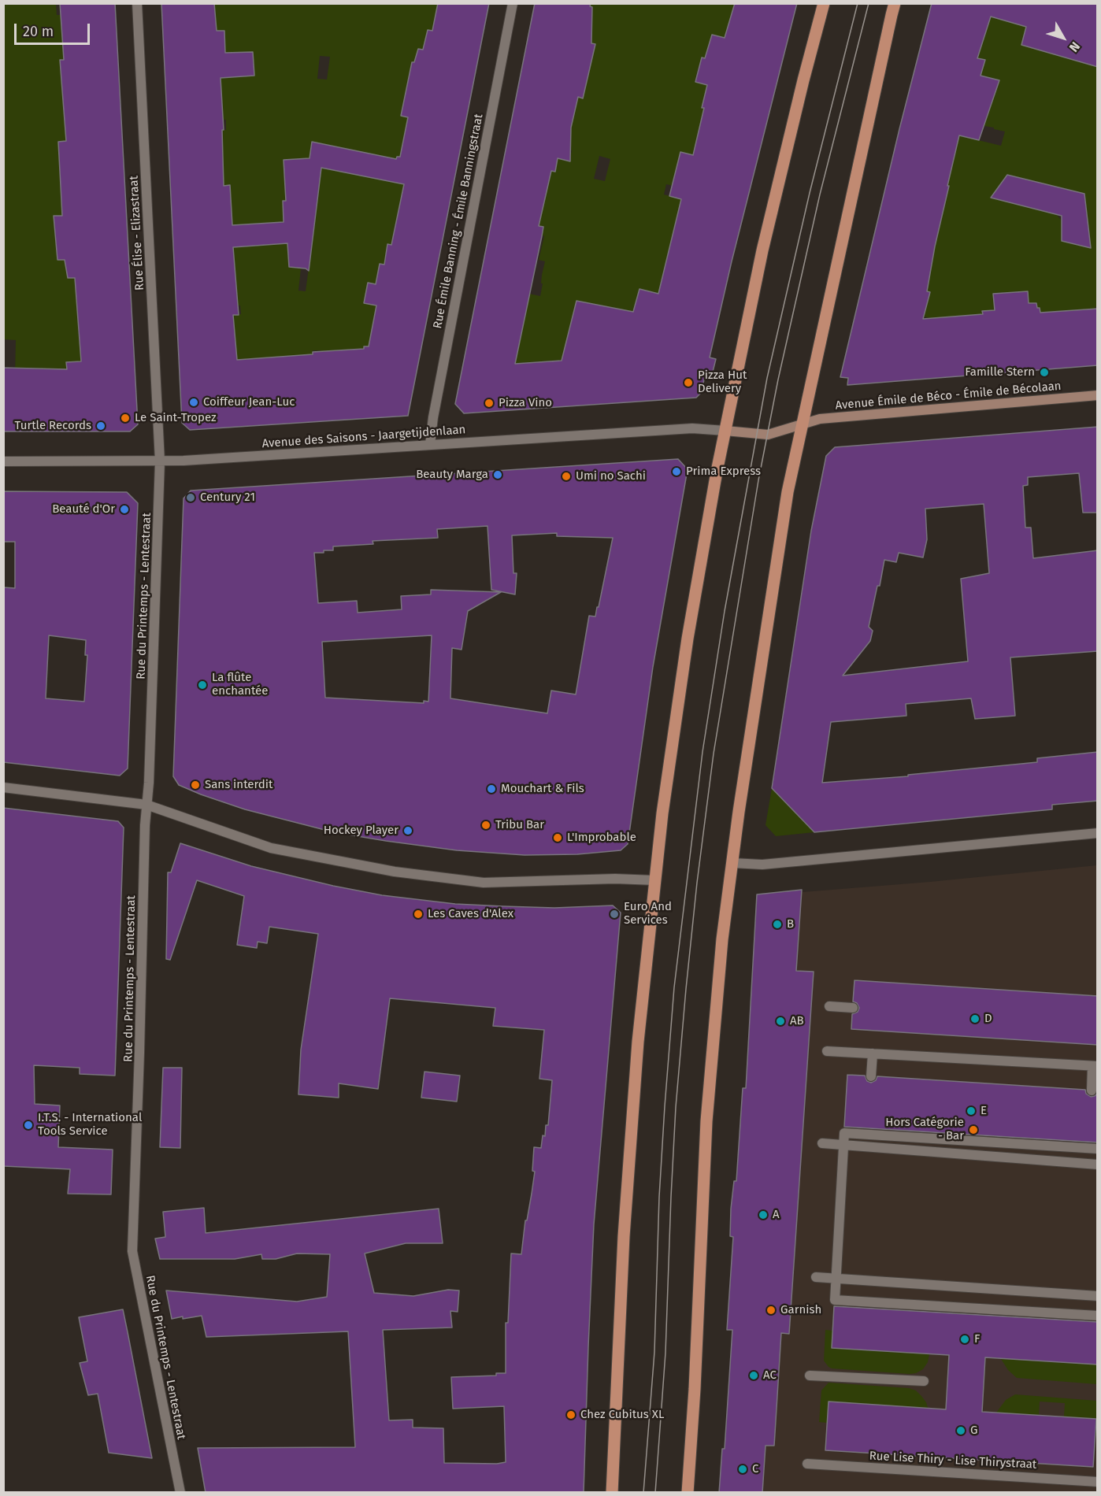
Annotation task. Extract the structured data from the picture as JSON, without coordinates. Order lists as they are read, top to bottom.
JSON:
{
  "streets": {
    "street": [
      "Rue Émile Banning - Émile Banningstraat",
      "Rue Élise - Elizastraat",
      "Avenue Émile de Béco - Émile de Bécolaan",
      "Avenue des Saisons - Jaargetijdenlaan",
      "Rue du Printemps - Lentestraat",
      "Rue Lise Thiry - Lise Thirystraat"
    ]
  },
  "crossings": [
    ["Rue Émile Banning - Émile Banningstraat", "Avenue des Saisons - Jaargetijdenlaan"],
    ["Rue Élise - Elizastraat", "Avenue des Saisons - Jaargetijdenlaan"],
    ["Rue Élise - Elizastraat", "Rue du Printemps - Lentestraat"],
    ["Avenue Émile de Béco - Émile de Bécolaan", "Avenue des Saisons - Jaargetijdenlaan"],
    ["Avenue des Saisons - Jaargetijdenlaan", "Rue du Printemps - Lentestraat"]
  ],
  "places": [
    "Famille Stern",
    "Pizza Hut Delivery",
    "Coiffeur Jean-Luc",
    "Pizza Vino",
    "Le Saint-Tropez",
    "Turtle Records",
    "Prima Express",
    "Beauty Marga",
    "Umi no Sachi",
    "Century 21",
    "Beauté d'Or",
    "La flûte enchantée",
    "Sans interdit",
    "Mouchart & Fils",
    "Tribu Bar",
    "Hockey Player",
    "L'Improbable",
    "Les Caves d'Alex",
    "Euro And Services",
    "B",
    "D",
    "AB",
    "E",
    "I.T.S. - International Tools Service",
    "Hors Catégorie - Bar",
    "A",
    "Garnish",
    "F",
    "AC",
    "Chez Cubitus XL",
    "G",
    "C"
  ],
  "scale_bar": "20 m",
  "north": "bottom right"
}
